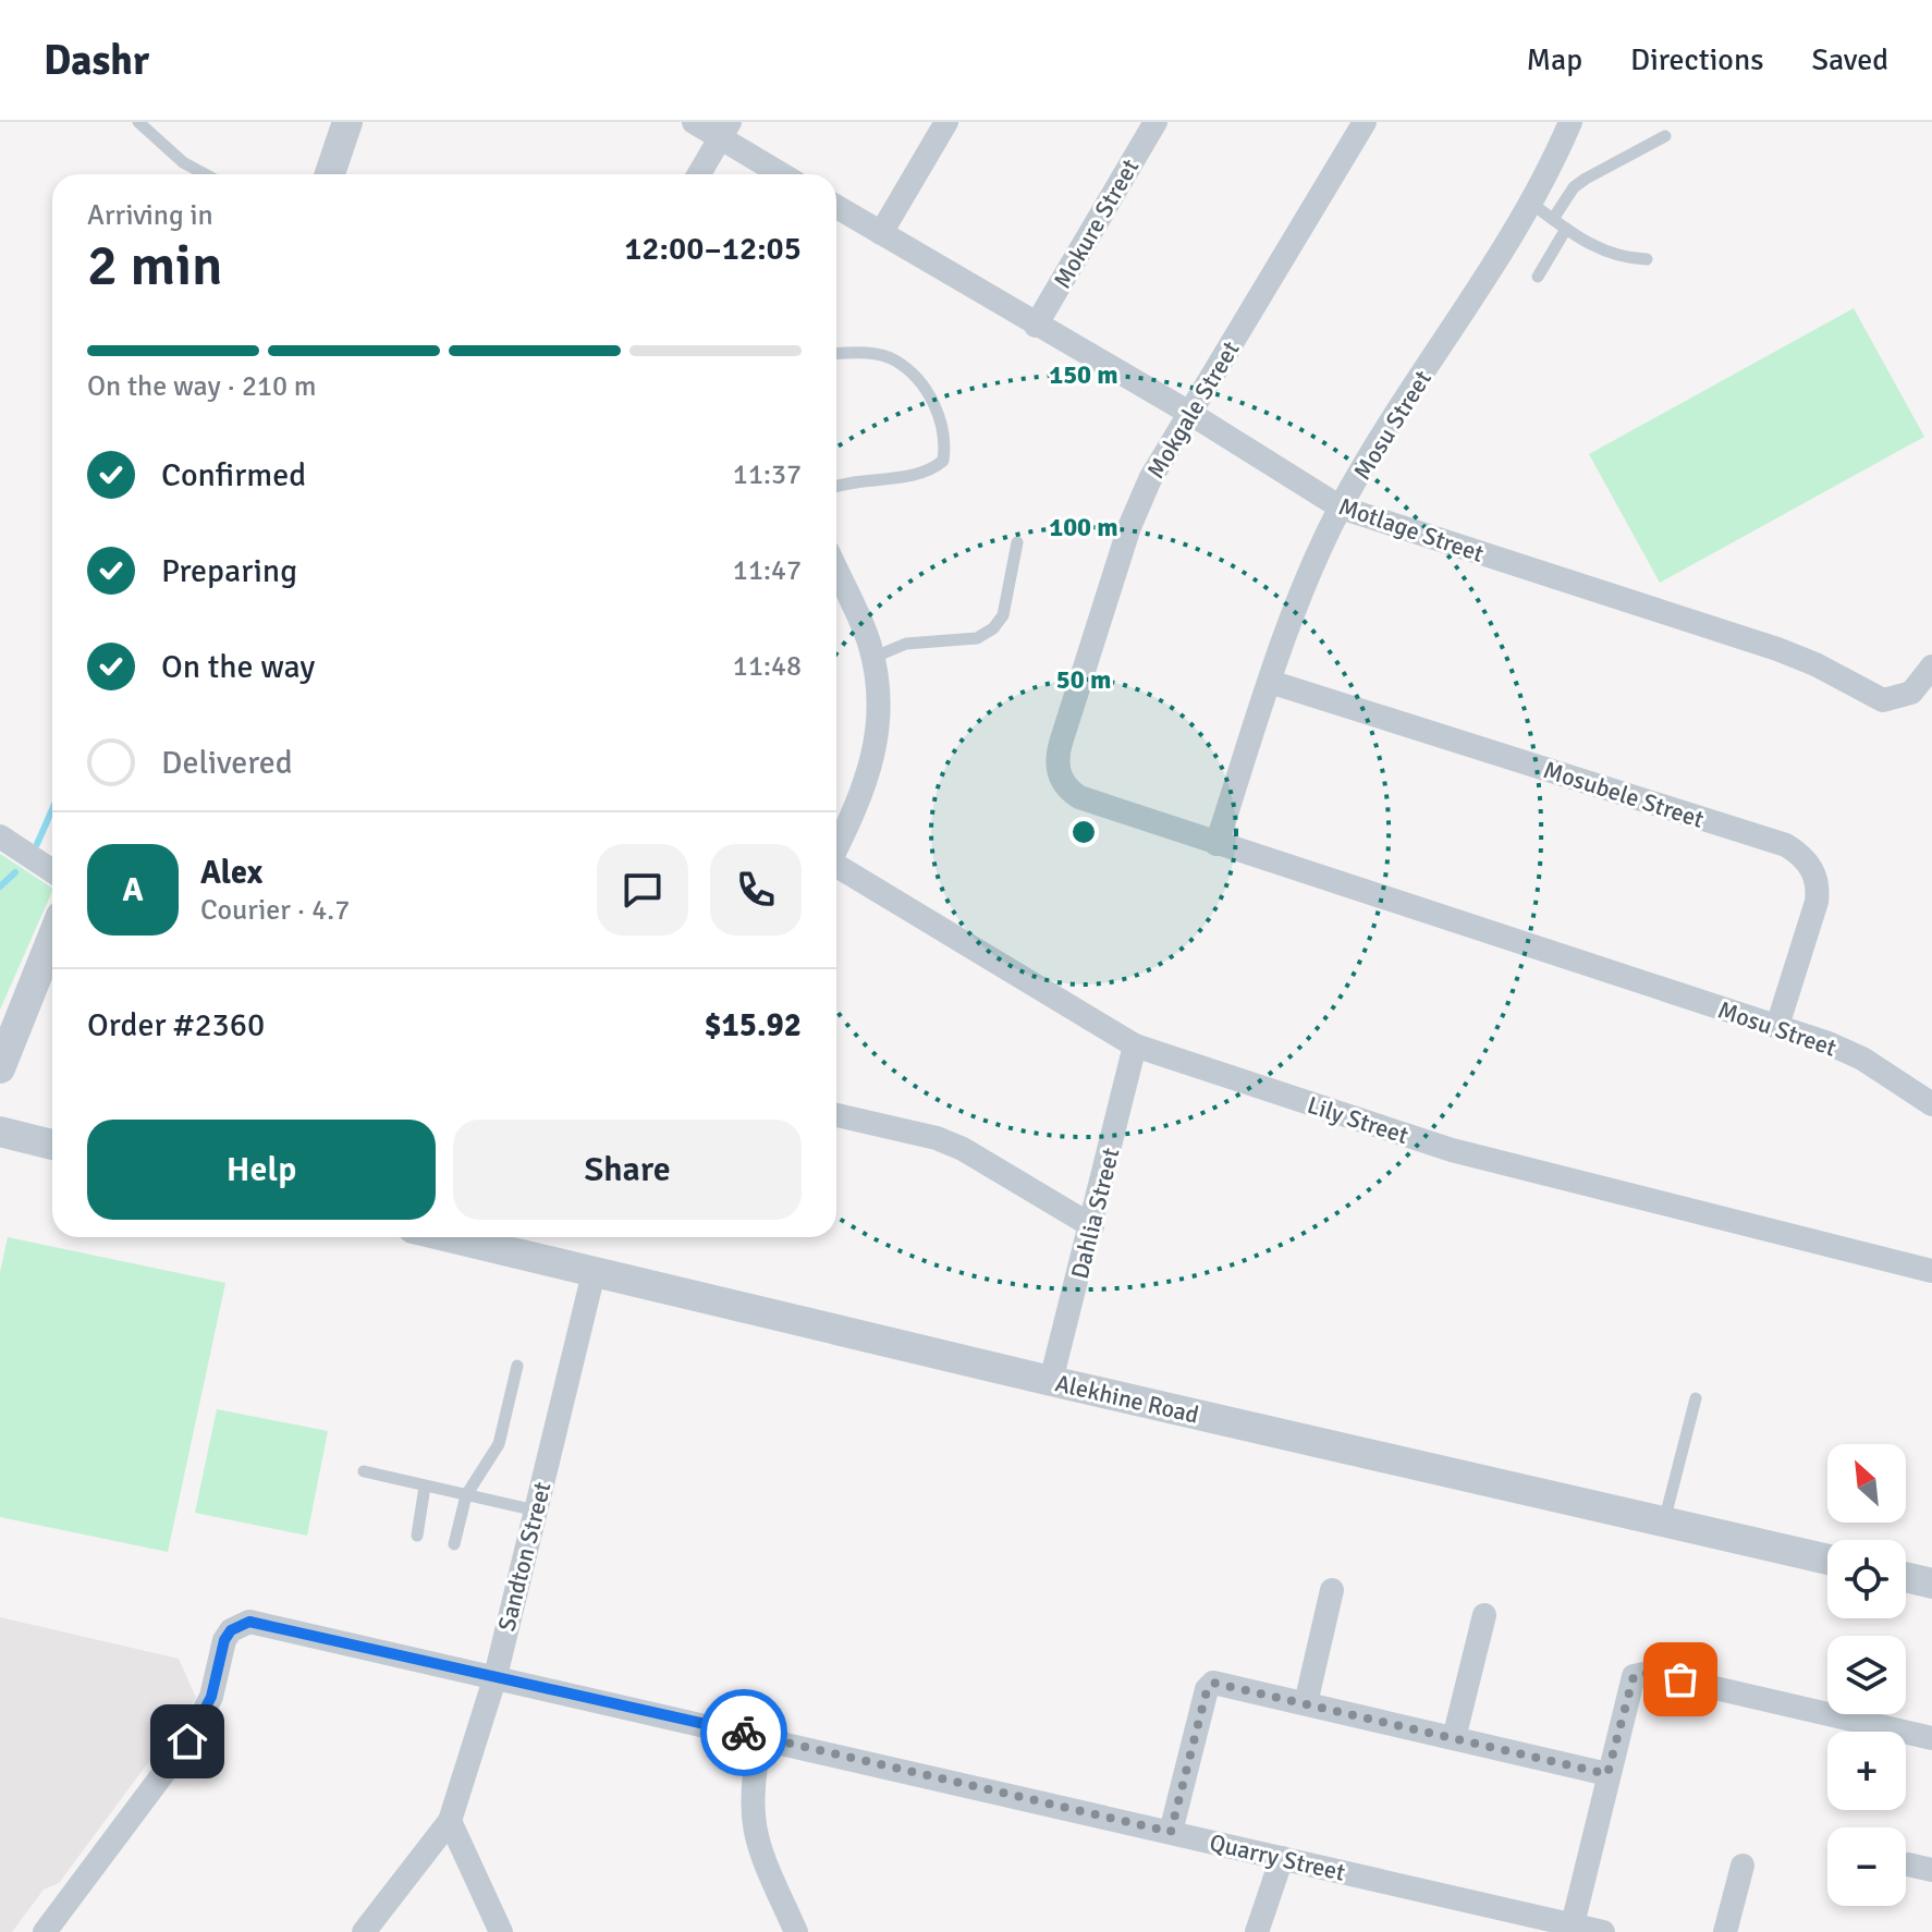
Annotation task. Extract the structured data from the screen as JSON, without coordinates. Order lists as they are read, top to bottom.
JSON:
{
  "streets": {
    "street": [
      "Mokure Street",
      "Mokgale Street",
      "Mosu Street",
      "Motlage Street",
      "Mosubele Street",
      "Lily Street",
      "Dahlia Street",
      "Alekhine Road",
      "Sandton Street",
      "Quarry Street"
    ]
  },
  "crossings": [
    ["Mokure Street", "Motlage Street"],
    ["Mokgale Street", "Mosu Street"],
    ["Mokgale Street", "Motlage Street"],
    ["Mosu Street", "Motlage Street"],
    ["Mosu Street", "Mosubele Street"],
    ["Lily Street", "Dahlia Street"],
    ["Dahlia Street", "Alekhine Road"],
    ["Alekhine Road", "Sandton Street"],
    ["Sandton Street", "Quarry Street"]
  ],
  "north": "top left",
  "page": {
    "header": "Dashr",
    "nav": ["Map", "Directions", "Saved"],
    "heading": ["2 min", "Arriving in", "12:00–12:05"],
    "panel": [
      "Alex",
      "Courier · 4.7",
      "Order #2360",
      "$15.92"
    ],
    "bar": "On the way · 210 m",
    "list": [
      ["Confirmed", "11:37"],
      ["Preparing", "11:47"],
      ["On the way", "11:48"],
      "Delivered"
    ],
    "round": "A",
    "buttons": ["Help", "Share"],
    "map_buttons": ["+", "−"]
  },
  "rings": ["150 m", "100 m", "50 m"]
}
